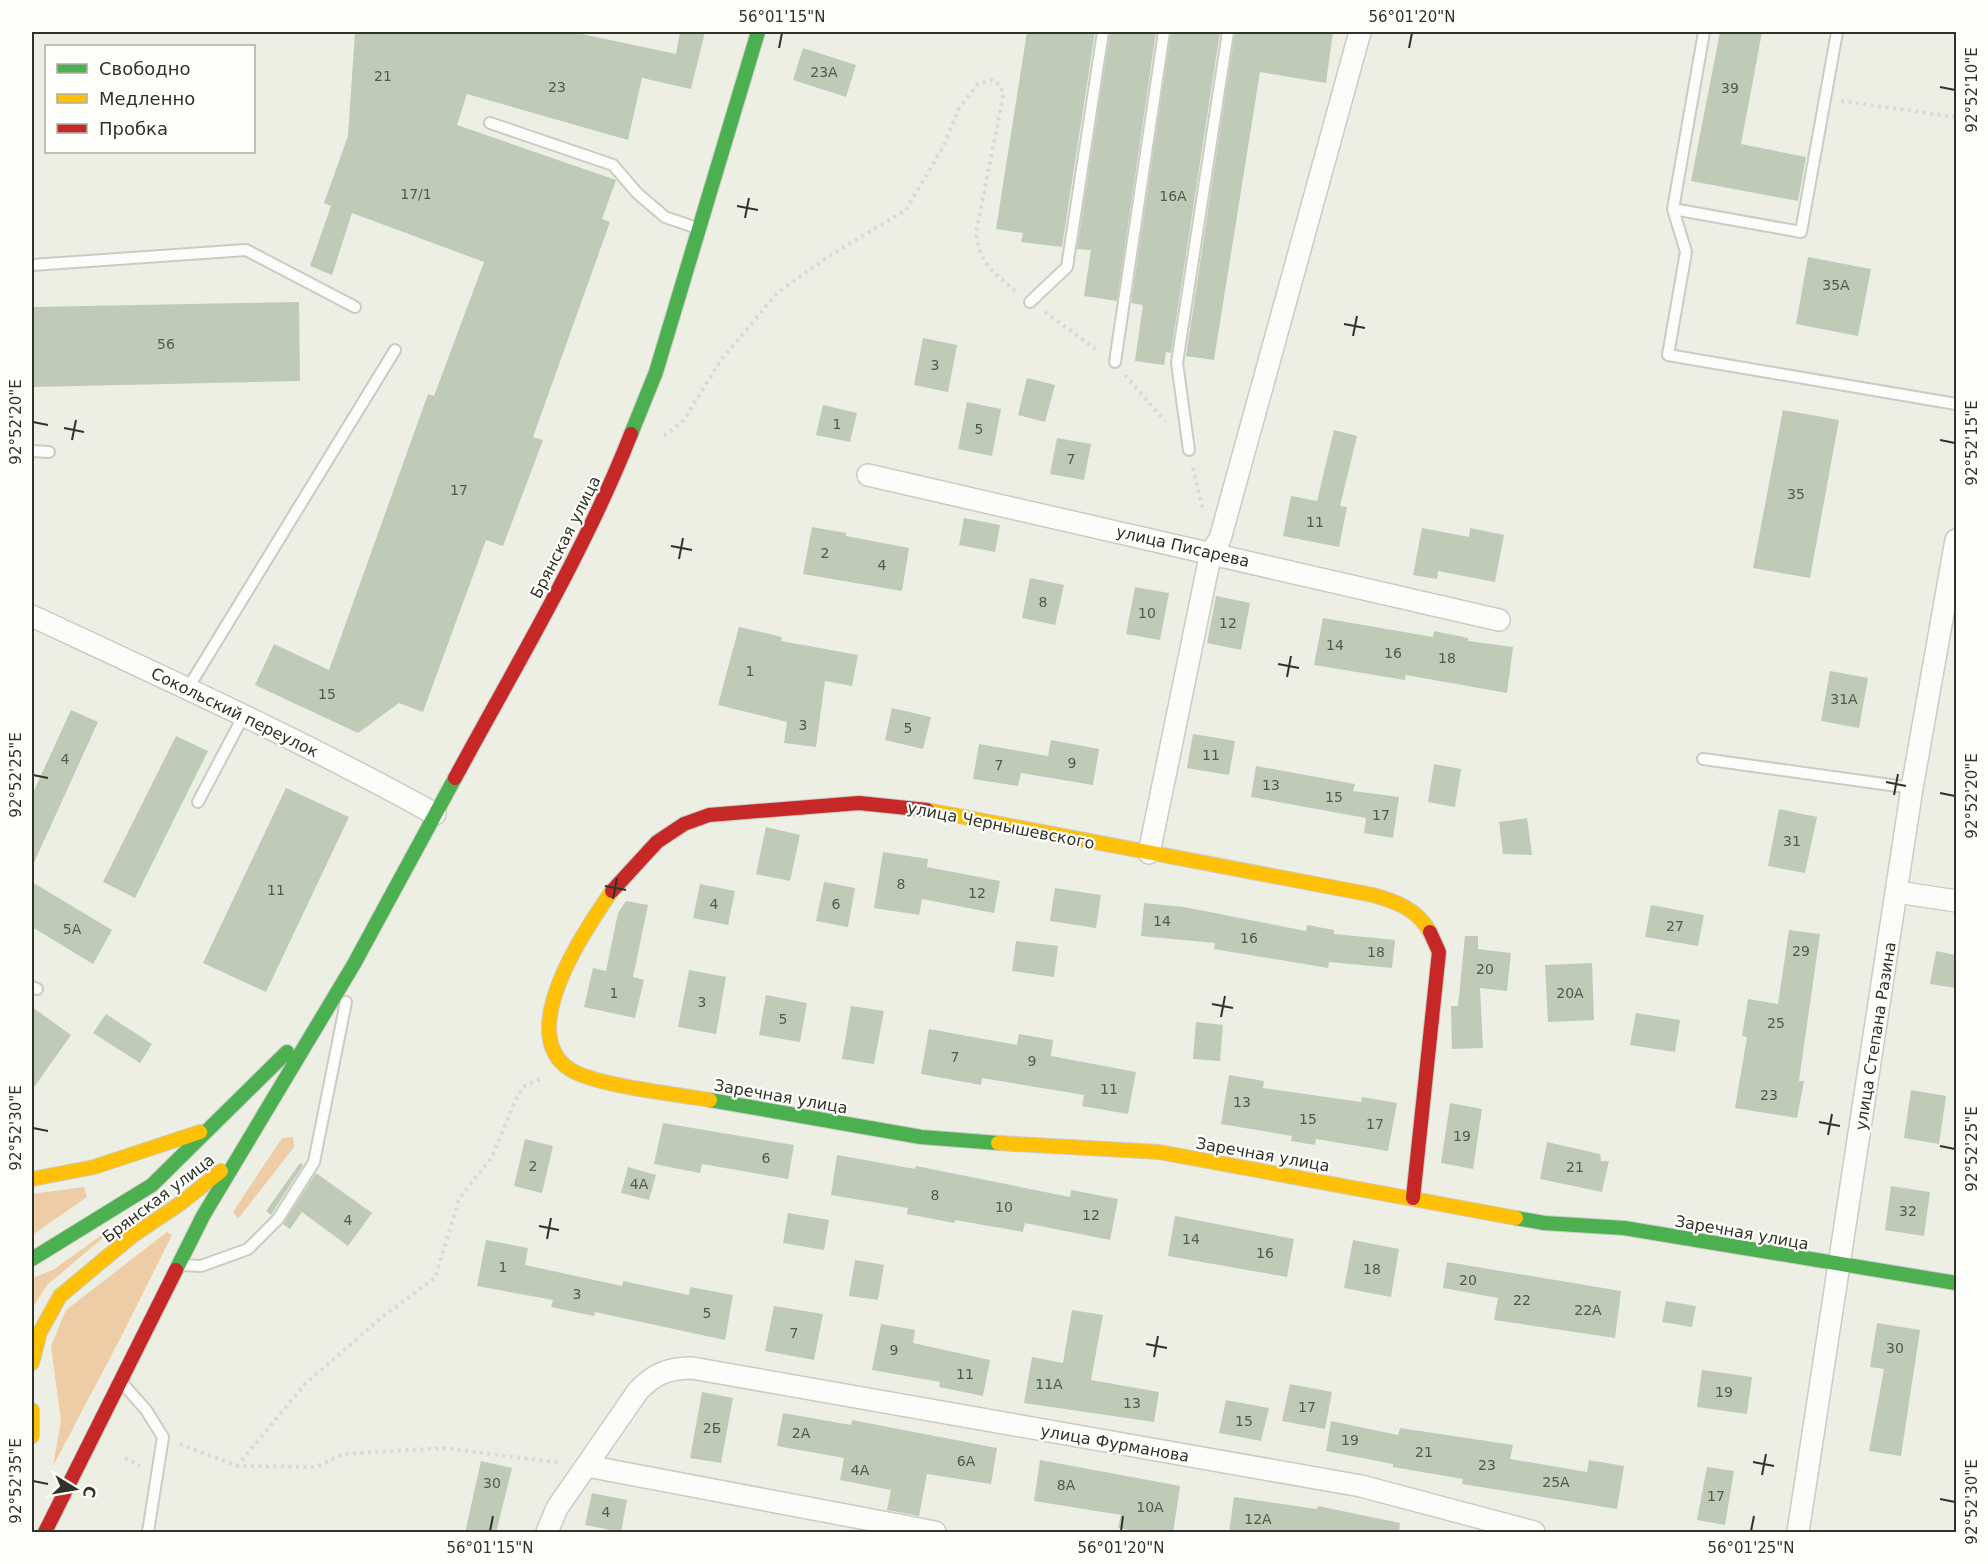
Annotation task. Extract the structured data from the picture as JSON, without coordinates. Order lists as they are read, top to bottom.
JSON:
{
  "streets": {
    "street": [
      "Брянская улица",
      "улица Писарева",
      "Сокольский переулок",
      "улица Чернышевского",
      "улица Степана Разина",
      "Заречная улица",
      "улица Фурманова"
    ]
  },
  "crossings": [
    ["Брянская улица", "Сокольский переулок"],
    ["улица Чернышевского", "Заречная улица"],
    ["улица Степана Разина", "Заречная улица"]
  ],
  "house_numbers": [
    "23А",
    "21",
    "23",
    "39",
    "17/1",
    "16А",
    "35А",
    "56",
    "3",
    "1",
    "5",
    "7",
    "17",
    "35",
    "11",
    "2",
    "4",
    "8",
    "10",
    "12",
    "14",
    "16",
    "18",
    "1",
    "15",
    "31А",
    "3",
    "5",
    "11",
    "4",
    "9",
    "7",
    "13",
    "15",
    "17",
    "31",
    "8",
    "11",
    "12",
    "4",
    "6",
    "14",
    "27",
    "5А",
    "16",
    "29",
    "18",
    "20",
    "1",
    "20А",
    "3",
    "5",
    "25",
    "7",
    "9",
    "11",
    "23",
    "13",
    "15",
    "17",
    "19",
    "6",
    "2",
    "21",
    "4А",
    "8",
    "10",
    "32",
    "12",
    "4",
    "14",
    "16",
    "1",
    "18",
    "20",
    "3",
    "22",
    "22А",
    "5",
    "7",
    "30",
    "9",
    "11",
    "11А",
    "19",
    "13",
    "17",
    "15",
    "2Б",
    "2А",
    "19",
    "21",
    "6А",
    "23",
    "4А",
    "25А",
    "30",
    "8А",
    "17",
    "10А",
    "4",
    "12А"
  ],
  "legend": ["Свободно", "Медленно", "Пробка"],
  "north": "right",
  "coordinates": [
    "56°01'15\"N",
    "56°01'20\"N",
    "92°52'10\"E",
    "92°52'20\"E",
    "92°52'15\"E",
    "92°52'25\"E",
    "92°52'30\"E",
    "92°52'35\"E",
    "56°01'25\"N"
  ]
}
